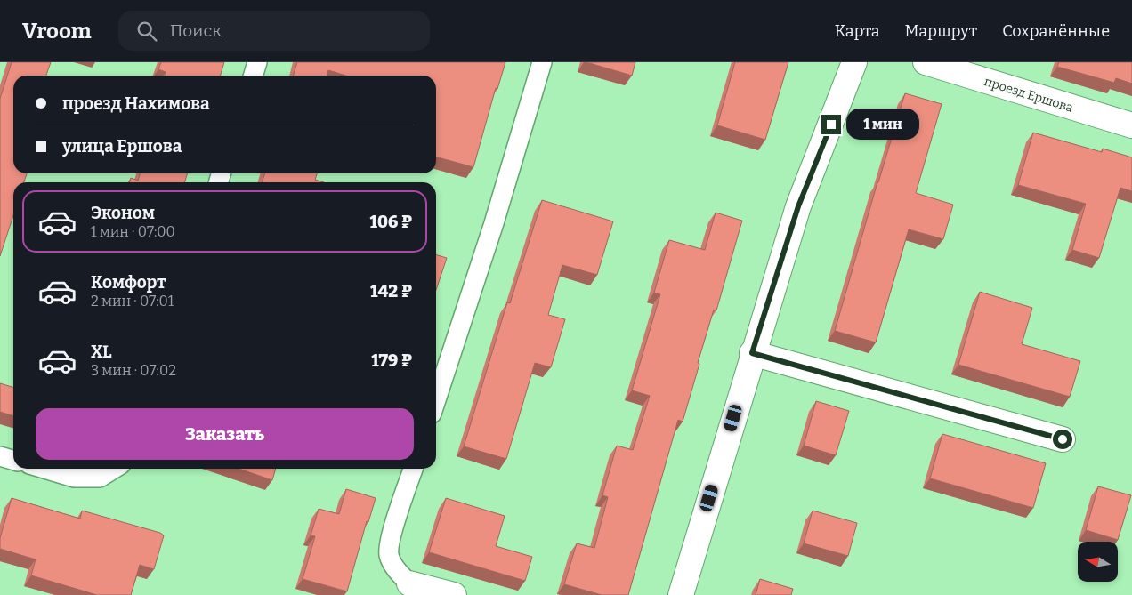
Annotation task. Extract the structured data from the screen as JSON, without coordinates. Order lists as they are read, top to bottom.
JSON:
{
  "streets": {
    "street": ["проезд Ершова"]
  },
  "north": "left",
  "page": {
    "header": "Vroom",
    "search": "Поиск",
    "nav": ["Карта", "Маршрут", "Сохранённые"],
    "banner": ["проезд Нахимова", "улица Ершова"],
    "bubble": "1 мин",
    "list": [
      {
        "name": "Эконом",
        "note": "1 мин · 07:00",
        "value": "106 ₽"
      },
      {
        "name": "Комфорт",
        "note": "2 мин · 07:01",
        "value": "142 ₽"
      },
      {
        "name": "XL",
        "note": "3 мин · 07:02",
        "value": "179 ₽"
      }
    ],
    "buttons": "Заказать"
  }
}
